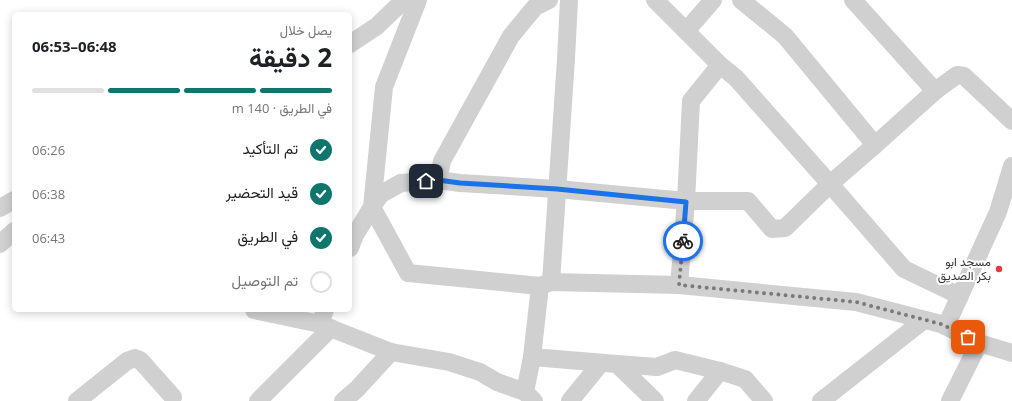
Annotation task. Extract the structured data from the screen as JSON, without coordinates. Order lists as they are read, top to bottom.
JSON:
{
  "places": ["مسجد ابو بكر الصديق"],
  "page": {
    "heading": ["2 دقيقة", "يصل خلال", "06:48–06:53"],
    "bar": "في الطريق · 140 m",
    "list": [
      ["تم التأكيد", "06:26"],
      ["قيد التحضير", "06:38"],
      ["في الطريق", "06:43"],
      "تم التوصيل"
    ]
  }
}
